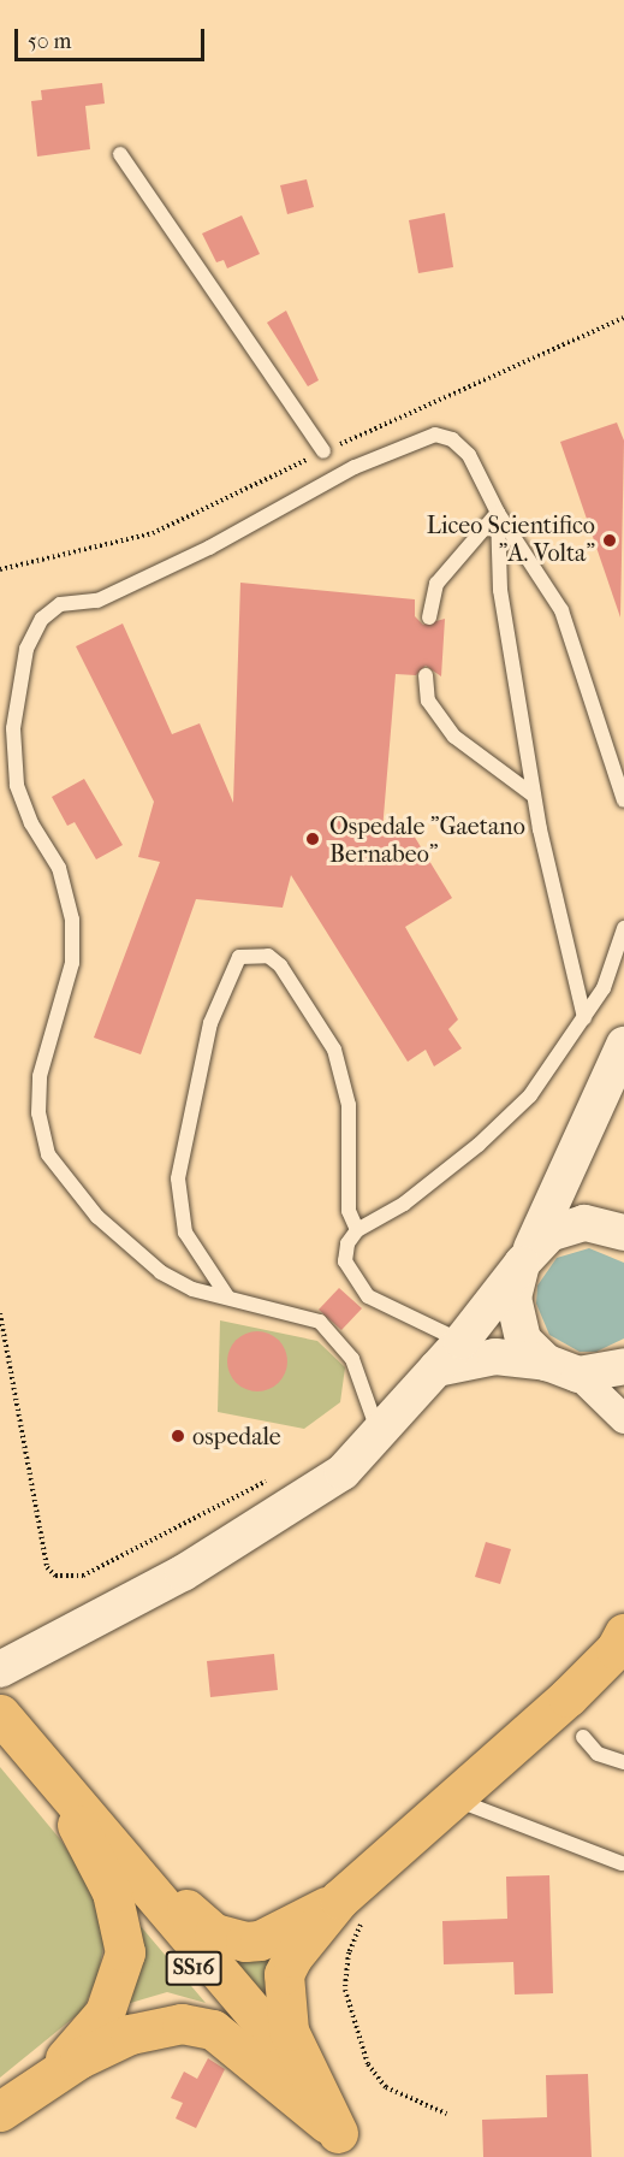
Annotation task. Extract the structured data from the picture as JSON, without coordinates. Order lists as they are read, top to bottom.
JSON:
{
  "streets": {
    "main road": ["SS16"]
  },
  "places": ["Liceo Scientifico \"A. Volta\"", "Ospedale \"Gaetano Bernabeo\"", "ospedale"],
  "scale_bar": "50 m"
}
